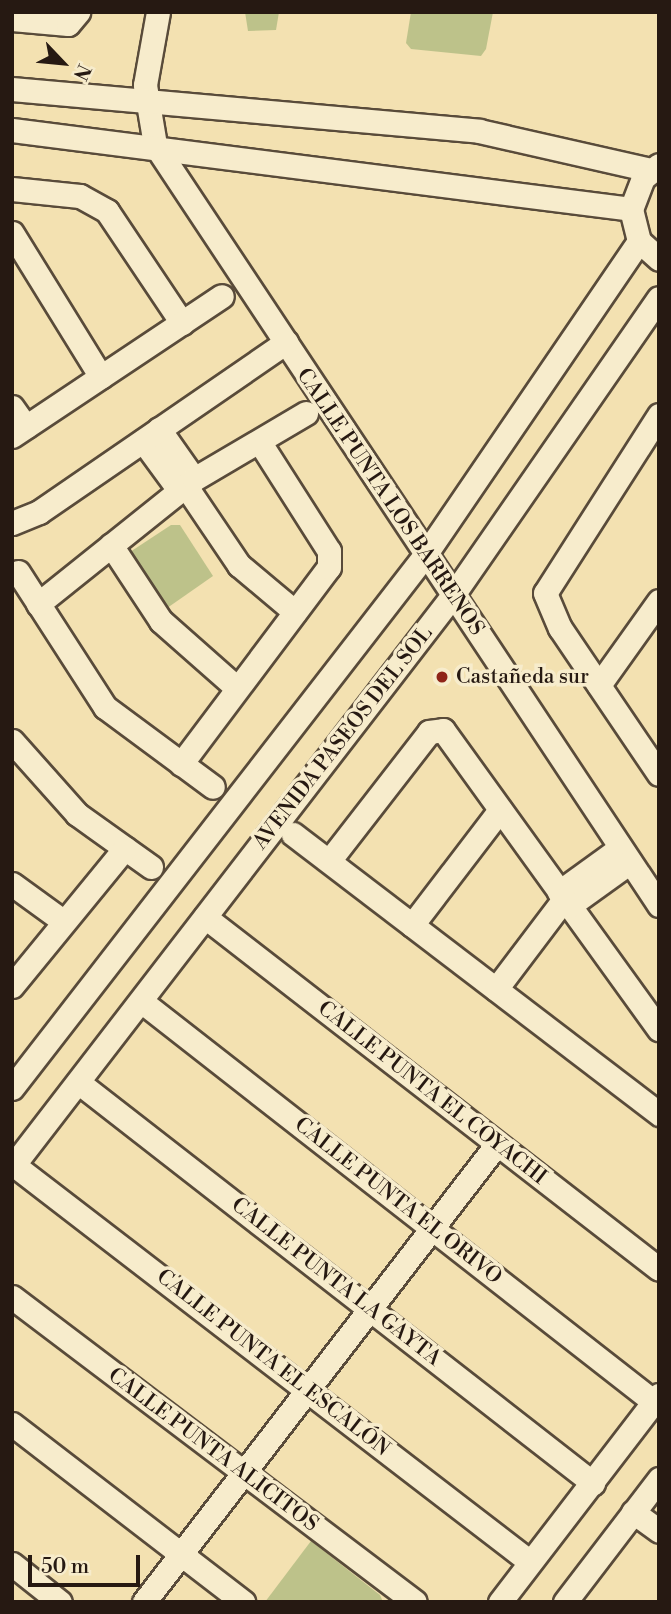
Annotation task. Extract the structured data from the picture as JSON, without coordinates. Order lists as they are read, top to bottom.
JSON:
{
  "streets": {
    "street": [
      "CALLE PUNTA LOS BARRENOS",
      "AVENIDA PASEOS DEL SOL",
      "CALLE PUNTA EL COYACHI",
      "CALLE PUNTA EL ORIVO",
      "CALLE PUNTA LA GAYTA",
      "CALLE PUNTA EL ESCALÓN",
      "CALLE PUNTA ALICITOS"
    ]
  },
  "crossings": [
    ["CALLE PUNTA LOS BARRENOS", "AVENIDA PASEOS DEL SOL"],
    ["AVENIDA PASEOS DEL SOL", "CALLE PUNTA EL COYACHI"],
    ["AVENIDA PASEOS DEL SOL", "CALLE PUNTA EL ORIVO"],
    ["AVENIDA PASEOS DEL SOL", "CALLE PUNTA LA GAYTA"],
    ["AVENIDA PASEOS DEL SOL", "CALLE PUNTA EL ESCALÓN"]
  ],
  "places": ["Castañeda sur"],
  "scale_bar": "50 m",
  "north": "bottom right"
}
